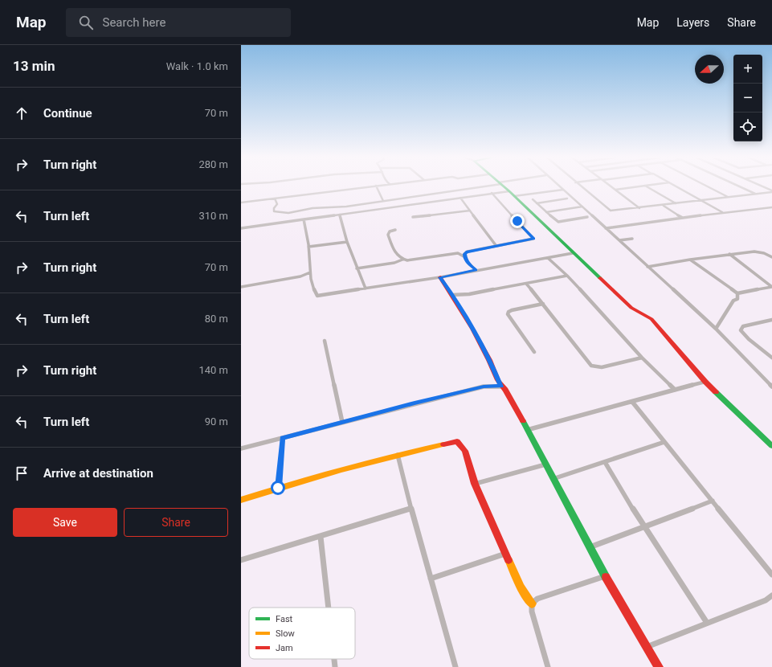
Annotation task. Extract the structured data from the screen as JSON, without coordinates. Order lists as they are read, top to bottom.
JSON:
{
  "legend": ["Fast", "Slow", "Jam"],
  "north": "left",
  "page": {
    "header": "Map",
    "search": "Search here",
    "nav": ["Map", "Layers", "Share"],
    "heading": ["13 min", "Walk · 1.0 km"],
    "map_buttons": ["+", "−"],
    "list": [
      ["Continue", "70 m"],
      ["Turn right", "280 m"],
      ["Turn left", "310 m"],
      ["Turn right", "70 m"],
      ["Turn left", "80 m"],
      ["Turn right", "140 m"],
      ["Turn left", "90 m"],
      "Arrive at destination"
    ],
    "buttons": ["Save", "Share"]
  }
}
